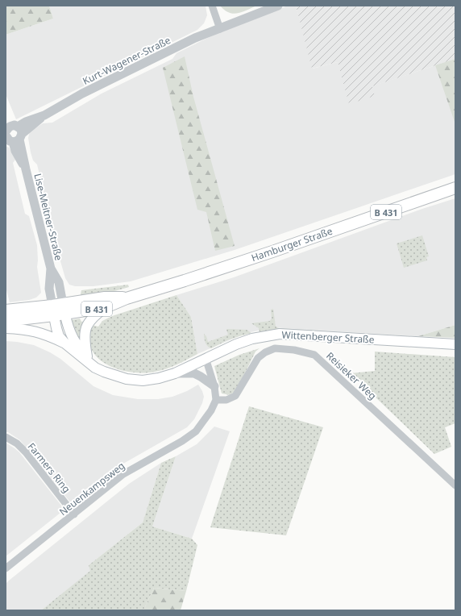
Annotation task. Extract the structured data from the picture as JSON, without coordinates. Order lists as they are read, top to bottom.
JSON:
{
  "streets": {
    "main road": ["B 431", "Hamburger Straße", "Wittenberger Straße"],
    "street": [
      "Kurt-Wagener-Straße",
      "Lise-Meitner-Straße",
      "Reisieker Weg",
      "Farmers Ring",
      "Neuenkampsweg"
    ]
  },
  "crossings": [
    ["Kurt-Wagener-Straße", "Lise-Meitner-Straße"],
    ["B 431", "Lise-Meitner-Straße"],
    ["B 431", "Hamburger Straße"],
    ["B 431", "Wittenberger Straße"],
    ["Lise-Meitner-Straße", "Hamburger Straße"],
    ["Lise-Meitner-Straße", "Wittenberger Straße"],
    ["Hamburger Straße", "Wittenberger Straße"],
    ["Reisieker Weg", "Neuenkampsweg"],
    ["Farmers Ring", "Neuenkampsweg"]
  ]
}
